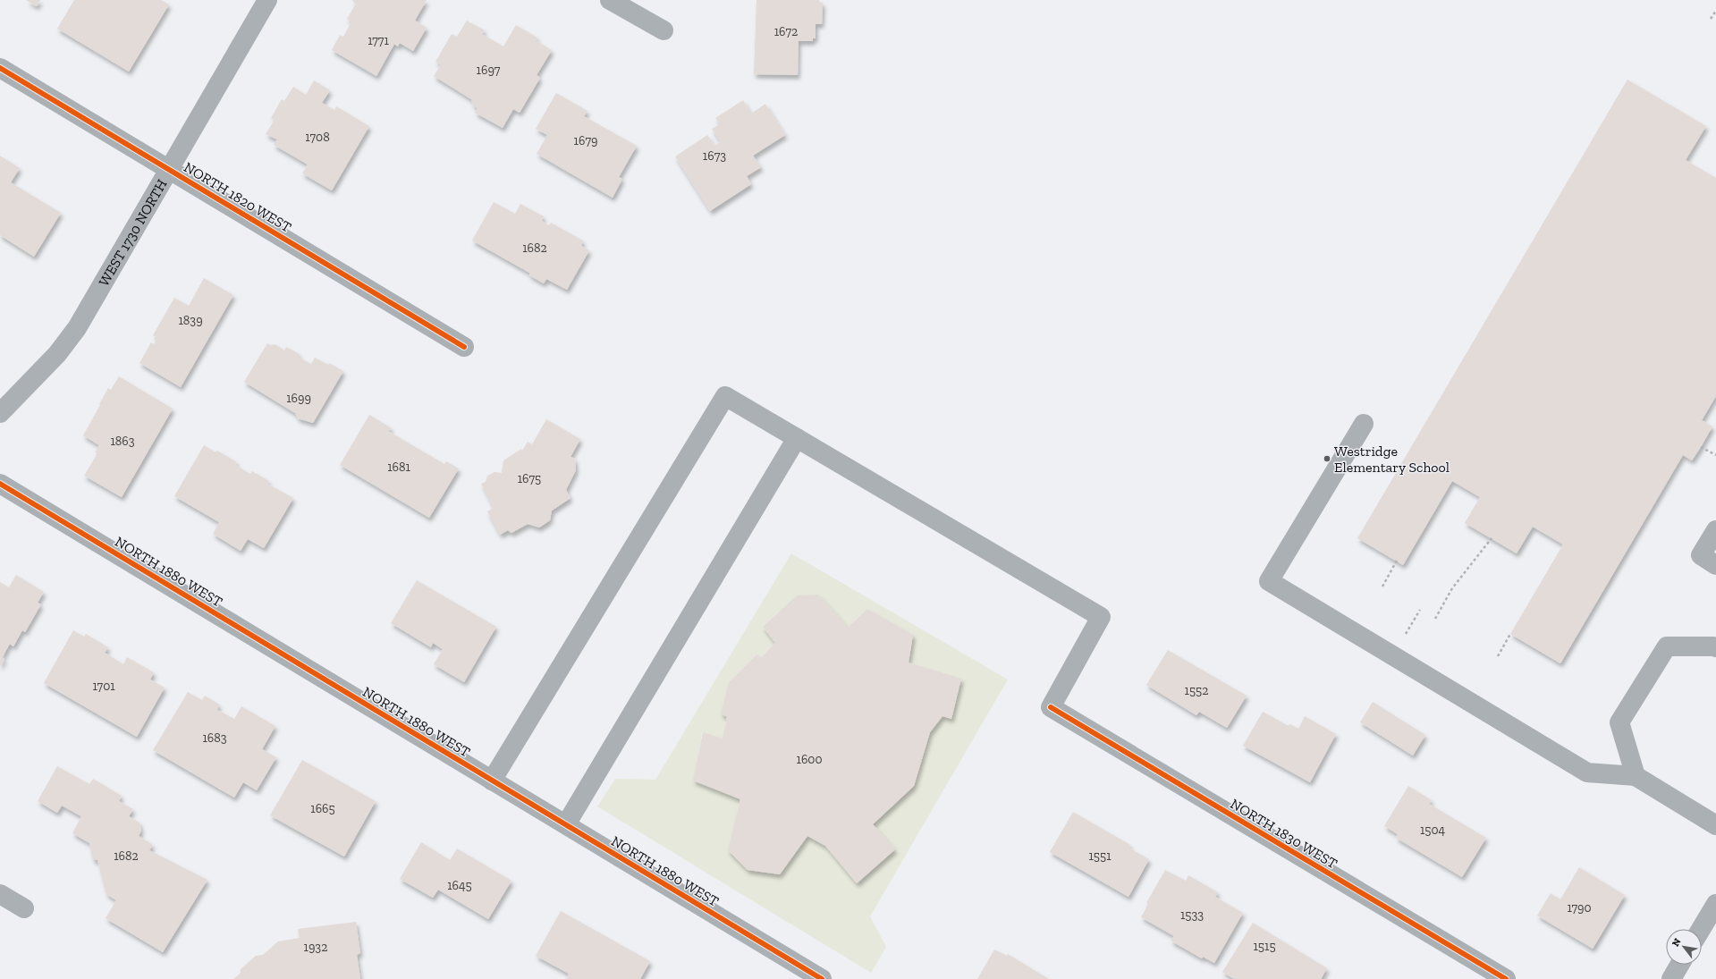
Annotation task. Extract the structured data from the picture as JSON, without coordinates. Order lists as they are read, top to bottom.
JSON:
{
  "streets": {
    "street": [
      "NORTH 1820 WEST",
      "WEST 1730 NORTH",
      "NORTH 1880 WEST",
      "NORTH 1830 WEST"
    ]
  },
  "crossings": [
    ["NORTH 1820 WEST", "WEST 1730 NORTH"]
  ],
  "places": ["Westridge Elementary School"],
  "house_numbers": [
    "1672",
    "1771",
    "1697",
    "1708",
    "1679",
    "1673",
    "1682",
    "1839",
    "1699",
    "1863",
    "1681",
    "1675",
    "1701",
    "1552",
    "1683",
    "1600",
    "1665",
    "1504",
    "1682",
    "1551",
    "1645",
    "1790",
    "1533",
    "1515",
    "1932"
  ],
  "north": "top left"
}
